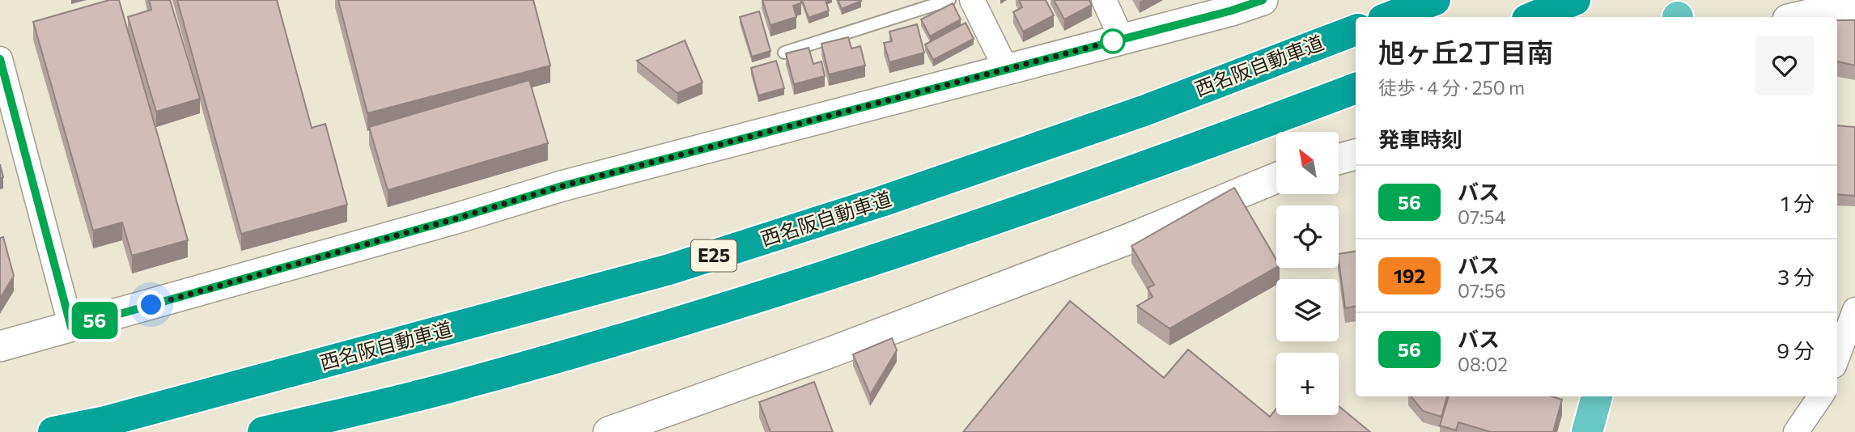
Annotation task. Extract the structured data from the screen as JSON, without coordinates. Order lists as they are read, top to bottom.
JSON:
{
  "streets": {
    "highway": ["西名阪自動車道", "E25"]
  },
  "lines": ["bus line 56"],
  "north": "top left",
  "page": {
    "on_map": "56",
    "heading": [
      ["旭ヶ丘2丁目南", "徒歩 · 4 分 · 250 m"],
      "発車時刻"
    ],
    "map_buttons": "+",
    "list": [
      {
        "mark": "56",
        "name": "バス",
        "note": "07:54",
        "value": "1 分"
      },
      {
        "mark": "192",
        "name": "バス",
        "note": "07:56",
        "value": "3 分"
      },
      {
        "mark": "56",
        "name": "バス",
        "note": "08:02",
        "value": "9 分"
      }
    ]
  }
}
